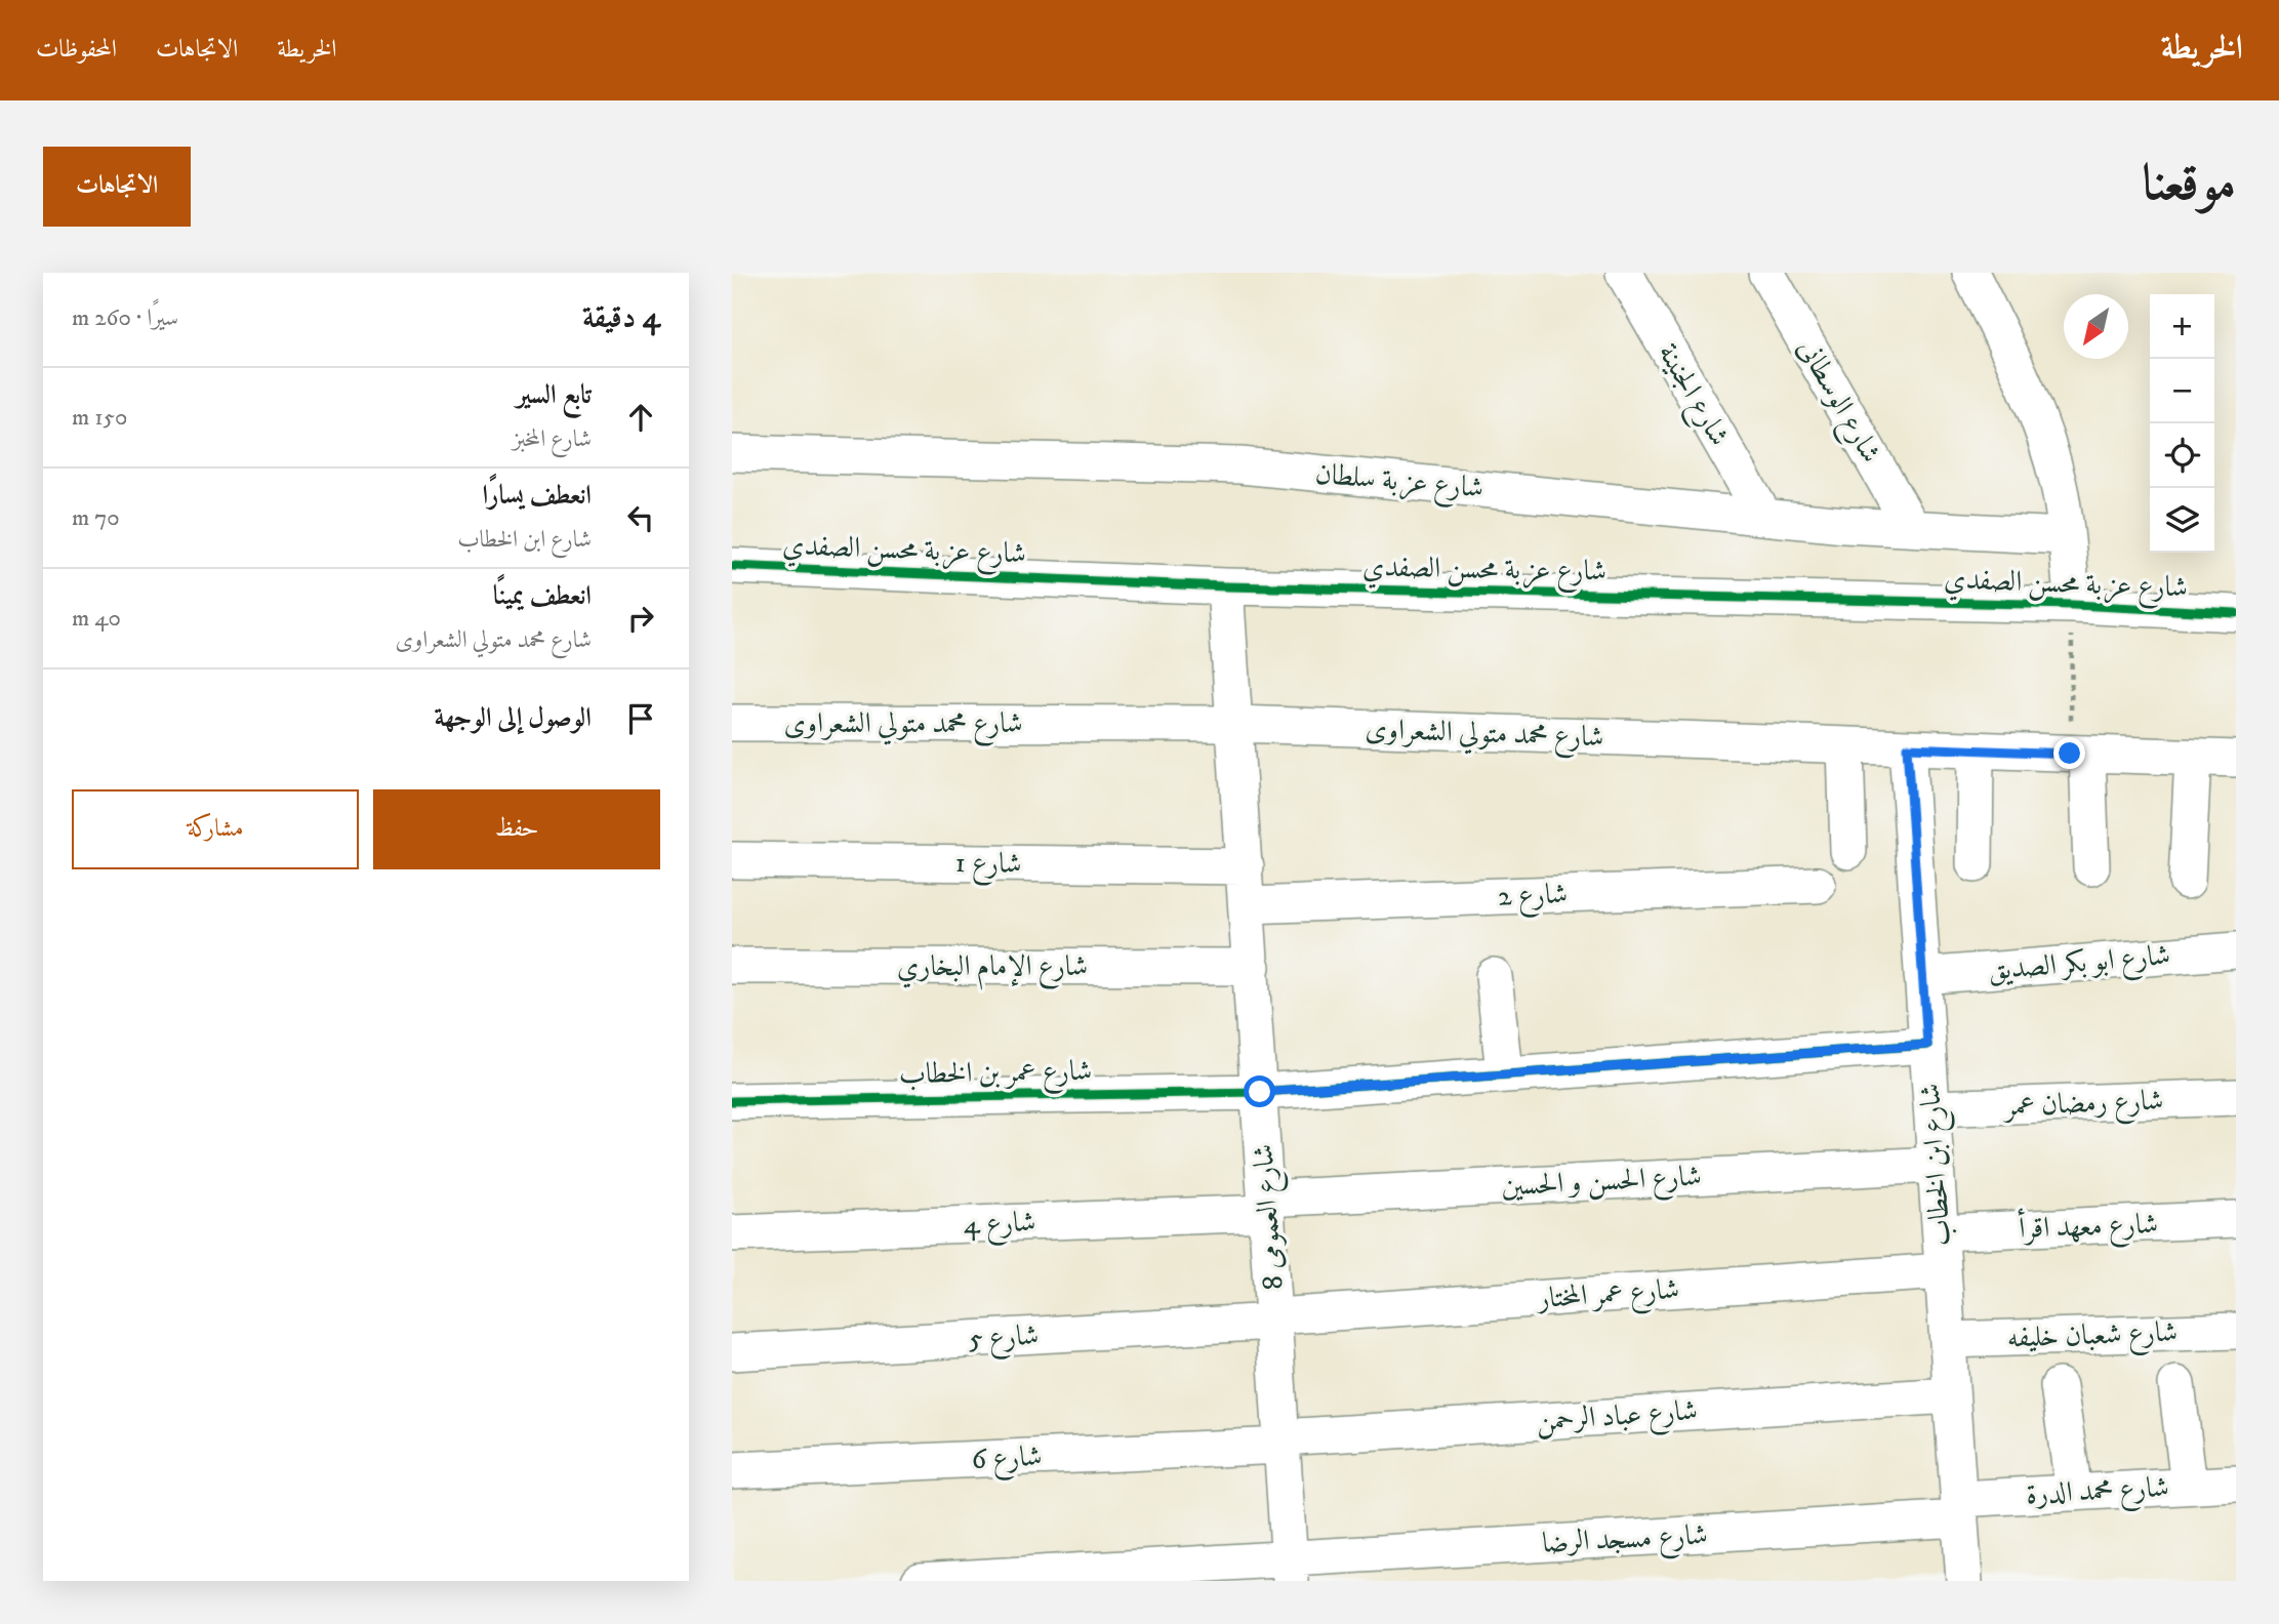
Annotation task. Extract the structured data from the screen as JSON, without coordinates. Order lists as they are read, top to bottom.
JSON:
{
  "streets": {
    "street": [
      "شارع الجنينة",
      "شارع الوسطانى",
      "شارع عزبة سلطان",
      "شارع عزبة محسن الصفدي",
      "شارع محمد متولي الشعراوى",
      "شارع 1",
      "شارع 2",
      "شارع ابو بكر الصديق",
      "شارع الإمام البخاري",
      "شارع عمر بن الخطاب",
      "شارع رمضان عمر",
      "شارع ابن الخطاب",
      "شارع الحسن و الحسين",
      "شارع العمومى 8",
      "شارع 4",
      "شارع معهد اقرأ",
      "شارع عمر المختار",
      "شارع شعبان خليفه",
      "شارع 5",
      "شارع عباد الرحمن",
      "شارع 6",
      "شارع محمد الدرة",
      "شارع مسجد الرضا"
    ]
  },
  "crossings": [
    ["شارع الجنينة", "شارع عزبة سلطان"],
    ["شارع الوسطانى", "شارع عزبة سلطان"],
    ["شارع عزبة محسن الصفدي", "شارع العمومى 8"],
    ["شارع محمد متولي الشعراوى", "شارع ابن الخطاب"],
    ["شارع محمد متولي الشعراوى", "شارع العمومى 8"],
    ["شارع 1", "شارع العمومى 8"],
    ["شارع 2", "شارع العمومى 8"],
    ["شارع ابو بكر الصديق", "شارع ابن الخطاب"],
    ["شارع الإمام البخاري", "شارع العمومى 8"],
    ["شارع عمر بن الخطاب", "شارع ابن الخطاب"],
    ["شارع عمر بن الخطاب", "شارع العمومى 8"],
    ["شارع رمضان عمر", "شارع ابن الخطاب"],
    ["شارع ابن الخطاب", "شارع الحسن و الحسين"],
    ["شارع ابن الخطاب", "شارع معهد اقرأ"],
    ["شارع ابن الخطاب", "شارع عمر المختار"],
    ["شارع ابن الخطاب", "شارع شعبان خليفه"],
    ["شارع ابن الخطاب", "شارع عباد الرحمن"],
    ["شارع ابن الخطاب", "شارع محمد الدرة"],
    ["شارع ابن الخطاب", "شارع مسجد الرضا"],
    ["شارع الحسن و الحسين", "شارع العمومى 8"],
    ["شارع الحسن و الحسين", "شارع 4"],
    ["شارع العمومى 8", "شارع 4"],
    ["شارع العمومى 8", "شارع عمر المختار"],
    ["شارع العمومى 8", "شارع 5"],
    ["شارع العمومى 8", "شارع عباد الرحمن"],
    ["شارع العمومى 8", "شارع 6"],
    ["شارع العمومى 8", "شارع مسجد الرضا"],
    ["شارع عمر المختار", "شارع 5"],
    ["شارع عباد الرحمن", "شارع 6"],
    ["شارع محمد الدرة", "شارع مسجد الرضا"]
  ],
  "north": "bottom left",
  "page": {
    "header": "الخريطة",
    "nav": ["الخريطة", "الاتجاهات", "المحفوظات"],
    "title": "موقعنا",
    "buttons": [
      "الاتجاهات",
      ["حفظ", "مشاركة"]
    ],
    "heading": ["4 دقيقة", "سيرًا · 260 m"],
    "map_buttons": ["+", "−"],
    "list": [
      ["تابع السير", "شارع المخبز", "150 m"],
      ["انعطف يسارًا", "شارع ابن الخطاب", "70 m"],
      ["انعطف يمينًا", "شارع محمد متولي الشعراوى", "40 m"],
      "الوصول إلى الوجهة"
    ]
  }
}
